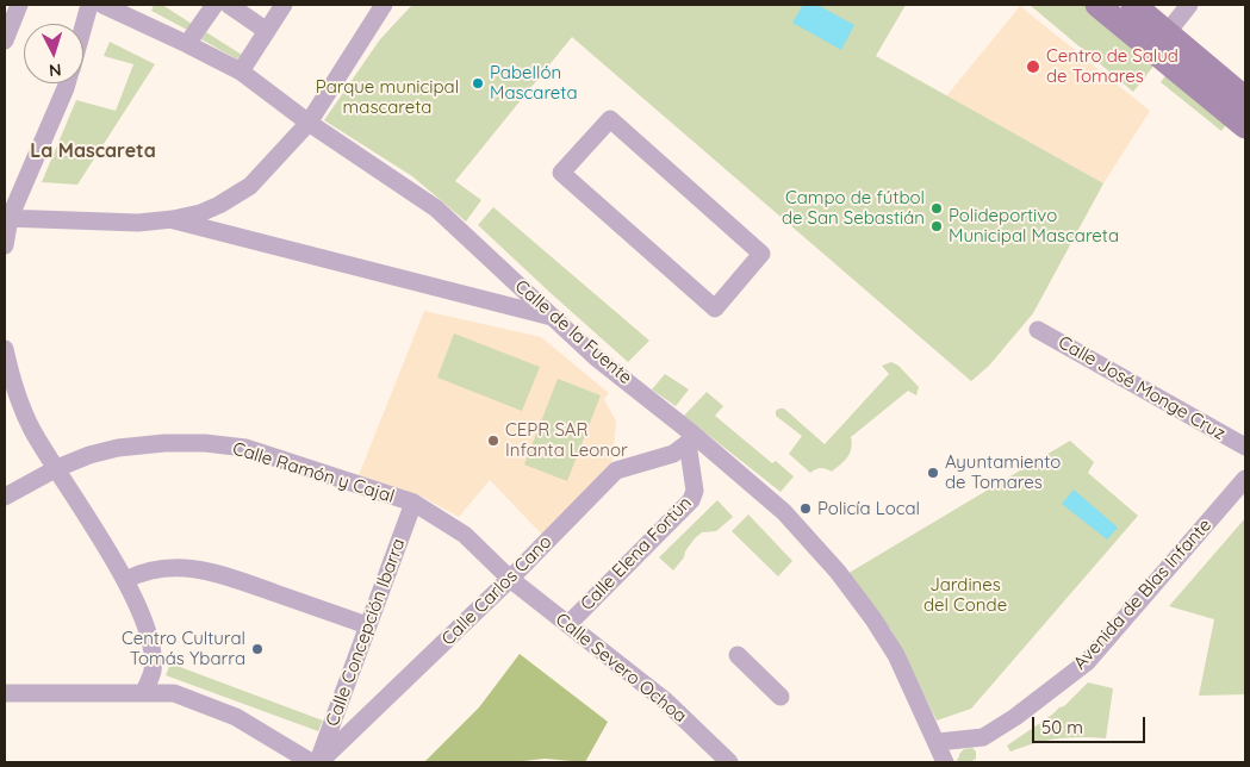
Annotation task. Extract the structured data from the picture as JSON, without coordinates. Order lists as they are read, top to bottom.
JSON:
{
  "streets": {
    "street": [
      "Calle de la Fuente",
      "Calle José Monge Cruz",
      "Calle Ramón y Cajal",
      "Calle Elena Fortún",
      "Calle Carlos Cano",
      "Avenida de Blas Infante",
      "Calle Concepción Ibarra",
      "Calle Severo Ochoa"
    ]
  },
  "crossings": [
    ["Calle de la Fuente", "Calle Elena Fortún"],
    ["Calle de la Fuente", "Calle Carlos Cano"],
    ["Calle de la Fuente", "Avenida de Blas Infante"],
    ["Calle Ramón y Cajal", "Calle Carlos Cano"],
    ["Calle Ramón y Cajal", "Calle Concepción Ibarra"],
    ["Calle Ramón y Cajal", "Calle Severo Ochoa"],
    ["Calle Elena Fortún", "Calle Carlos Cano"],
    ["Calle Elena Fortún", "Calle Severo Ochoa"],
    ["Calle Carlos Cano", "Calle Concepción Ibarra"],
    ["Calle Carlos Cano", "Calle Severo Ochoa"]
  ],
  "districts": ["La Mascareta"],
  "parks": ["Parque municipal mascareta", "Jardines del Conde"],
  "places": [
    "Centro de Salud de Tomares",
    "Pabellón Mascareta",
    "Campo de fútbol de San Sebastián",
    "Polideportivo Municipal Mascareta",
    "CEPR SAR Infanta Leonor",
    "Ayuntamiento de Tomares",
    "Policía Local",
    "Centro Cultural Tomás Ybarra"
  ],
  "scale_bar": "50 m",
  "north": "bottom"
}
